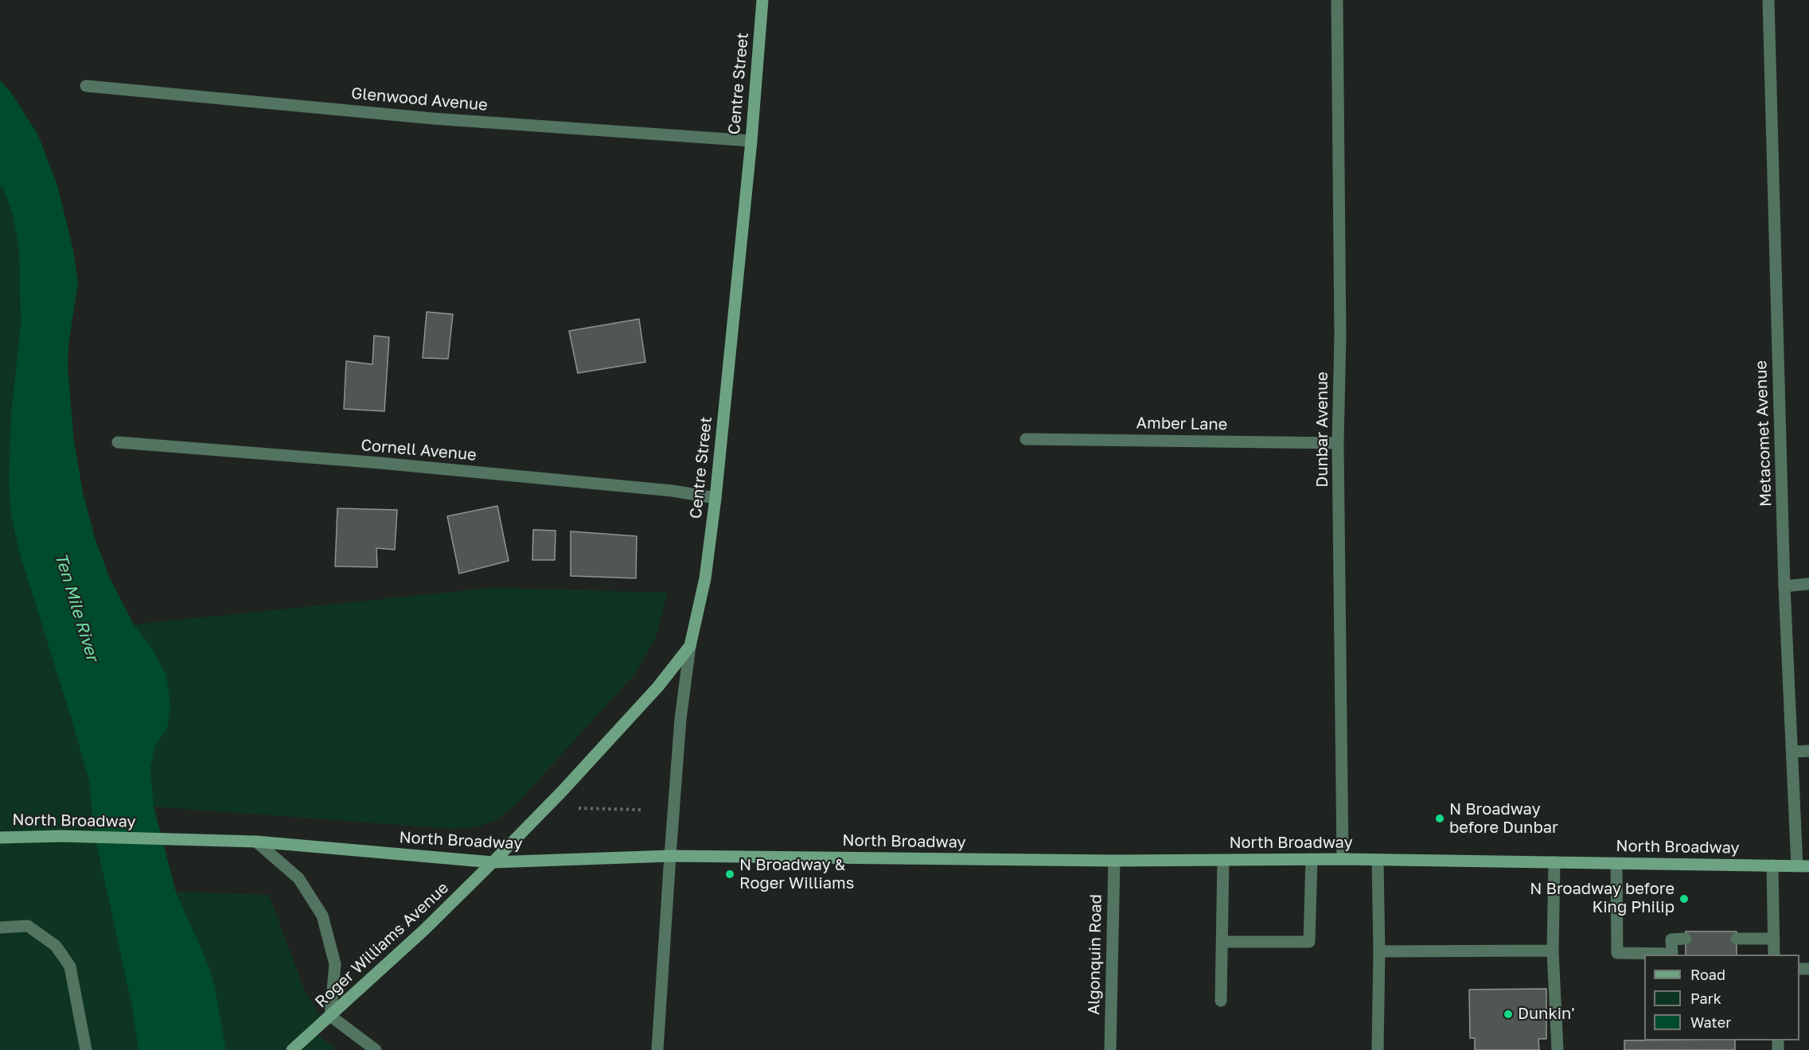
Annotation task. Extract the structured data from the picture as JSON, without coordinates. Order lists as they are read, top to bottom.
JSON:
{
  "streets": {
    "main road": ["Centre Street", "North Broadway", "Roger Williams Avenue"],
    "street": [
      "Glenwood Avenue",
      "Amber Lane",
      "Dunbar Avenue",
      "Metacomet Avenue",
      "Cornell Avenue",
      "Algonquin Road"
    ]
  },
  "crossings": [
    ["Centre Street", "Glenwood Avenue"],
    ["Centre Street", "Cornell Avenue"],
    ["Centre Street", "North Broadway"],
    ["Centre Street", "Roger Williams Avenue"],
    ["Amber Lane", "Dunbar Avenue"],
    ["Dunbar Avenue", "North Broadway"],
    ["Metacomet Avenue", "North Broadway"],
    ["North Broadway", "Roger Williams Avenue"],
    ["North Broadway", "Algonquin Road"]
  ],
  "water": ["Ten Mile River"],
  "places": [
    "N Broadway before Dunbar",
    "N Broadway & Roger Williams",
    "N Broadway before King Philip",
    "Dunkin'"
  ],
  "legend": ["Road", "Park", "Water"]
}
